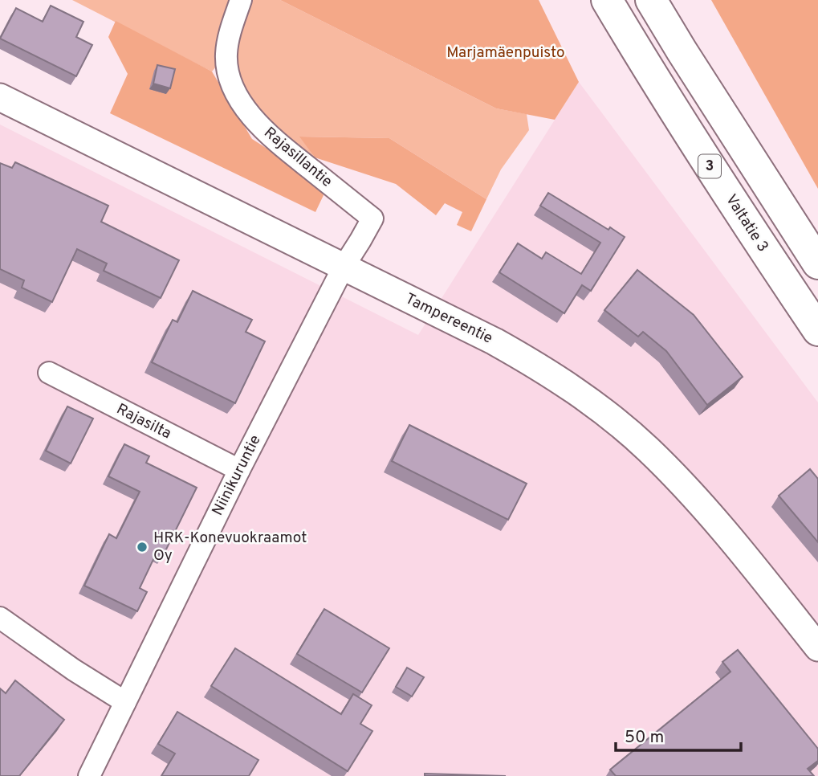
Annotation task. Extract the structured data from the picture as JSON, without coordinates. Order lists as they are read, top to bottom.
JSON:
{
  "streets": {
    "highway": ["3", "Valtatie 3"],
    "main road": ["Tampereentie"],
    "street": ["Rajasillantie", "Rajasilta", "Niinikuruntie"]
  },
  "crossings": [
    ["Rajasillantie", "Tampereentie"],
    ["Rajasillantie", "Niinikuruntie"],
    ["Tampereentie", "Niinikuruntie"],
    ["Rajasilta", "Niinikuruntie"]
  ],
  "parks": ["Marjamäenpuisto"],
  "places": ["HRK-Konevuokraamot Oy"],
  "scale_bar": "50 m"
}
